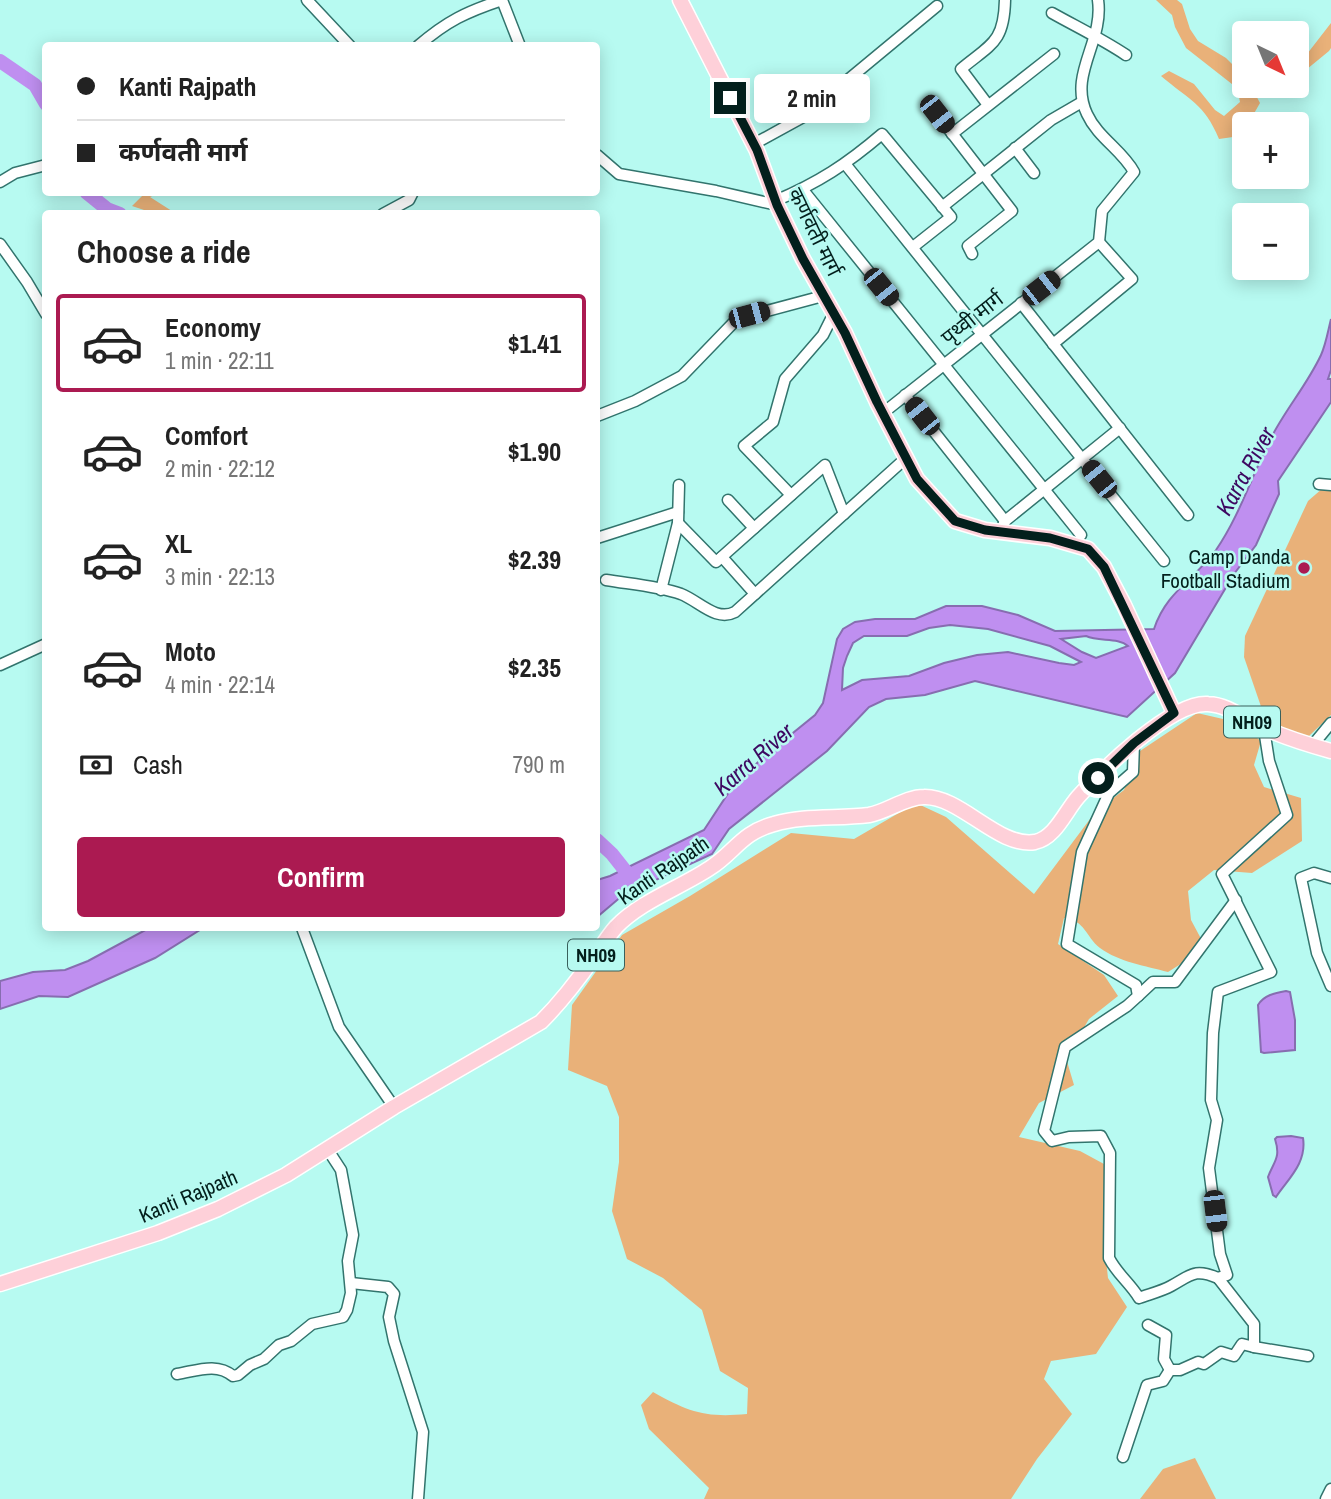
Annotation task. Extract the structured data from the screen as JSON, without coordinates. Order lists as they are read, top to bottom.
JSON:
{
  "streets": {
    "main road": ["कर्णवती मार्ग", "NH09", "Kanti Rajpath"],
    "street": ["पृथ्वी मार्ग"]
  },
  "crossings": [
    ["कर्णवती मार्ग", "पृथ्वी मार्ग"],
    ["कर्णवती मार्ग", "NH09"],
    ["कर्णवती मार्ग", "Kanti Rajpath"],
    ["NH09", "Kanti Rajpath"]
  ],
  "water": ["Karra River"],
  "places": ["Camp Danda Football Stadium"],
  "north": "bottom right",
  "page": {
    "map_buttons": ["+", "−"],
    "banner": ["Kanti Rajpath", "कर्णवती मार्ग"],
    "bubble": "2 min",
    "heading": "Choose a ride",
    "list": [
      {
        "name": "Economy",
        "note": "1 min · 22:11",
        "value": "$1.41"
      },
      {
        "name": "Comfort",
        "note": "2 min · 22:12",
        "value": "$1.90"
      },
      {
        "name": "XL",
        "note": "3 min · 22:13",
        "value": "$2.39"
      },
      {
        "name": "Moto",
        "note": "4 min · 22:14",
        "value": "$2.35"
      }
    ],
    "pay": ["Cash", "790 m"],
    "buttons": "Confirm"
  }
}
